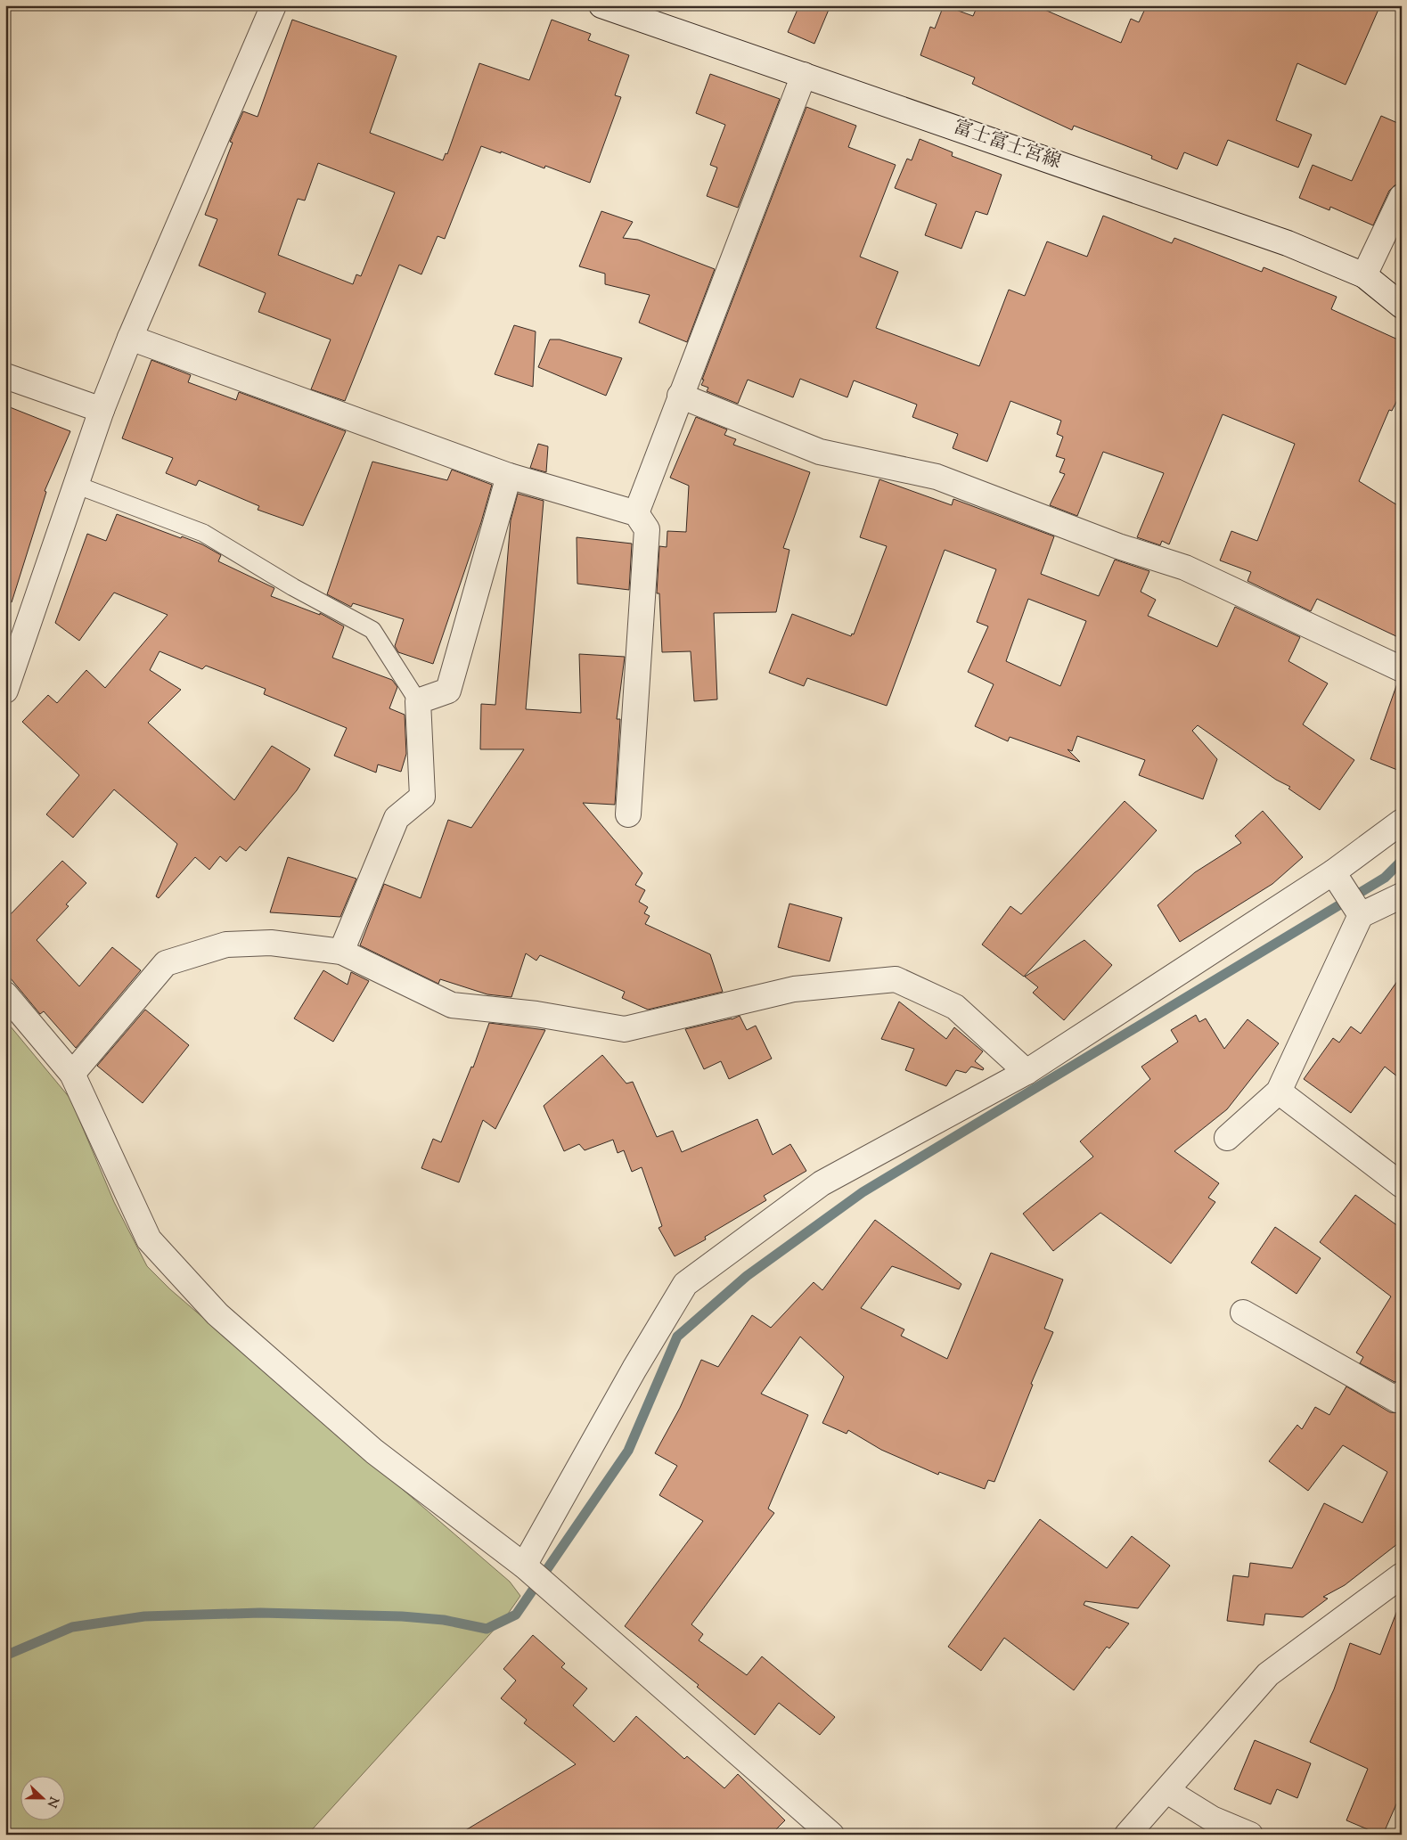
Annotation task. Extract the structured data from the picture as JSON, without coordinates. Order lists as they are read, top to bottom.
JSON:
{
  "streets": {
    "street": ["富士富士宮線"]
  },
  "north": "right"
}
